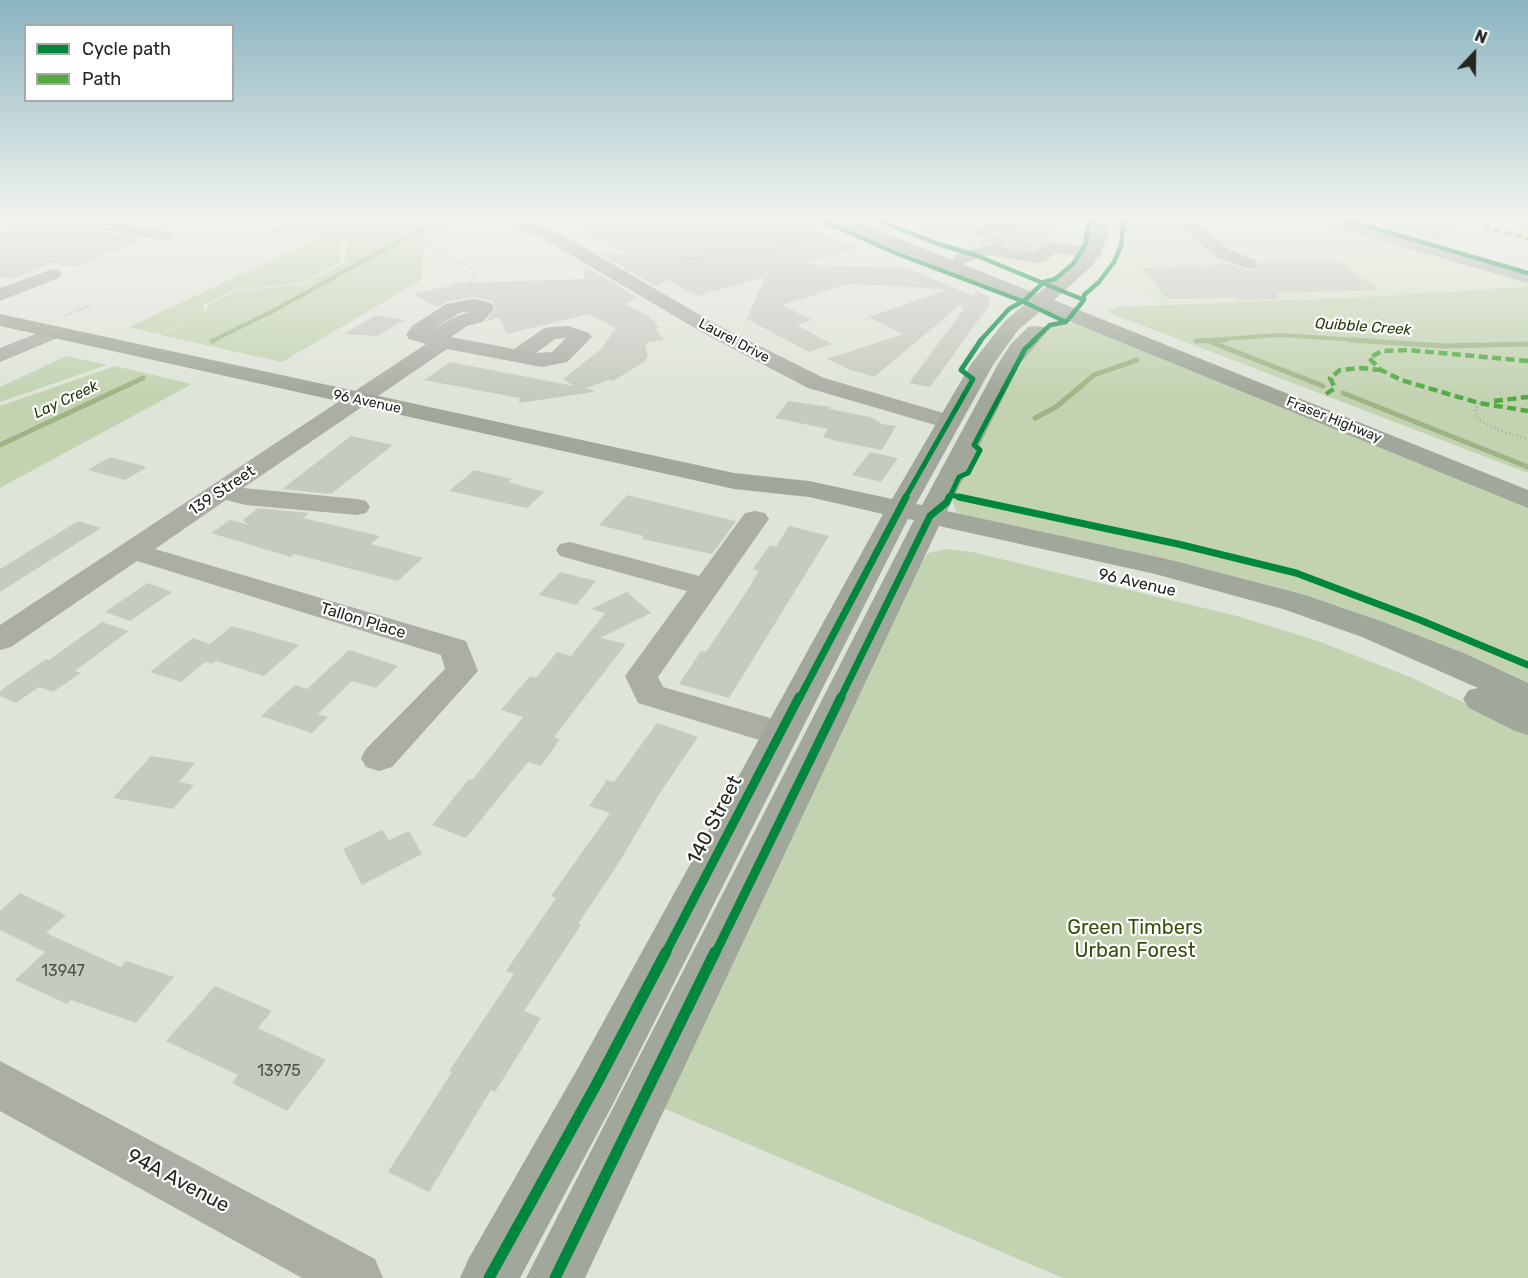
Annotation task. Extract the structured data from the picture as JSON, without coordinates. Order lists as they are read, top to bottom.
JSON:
{
  "streets": {
    "main road": ["96 Avenue", "Fraser Highway", "140 Street"],
    "street": [
      "Laurel Drive",
      "139 Street",
      "Tallon Place",
      "94A Avenue"
    ]
  },
  "crossings": [
    ["Laurel Drive", "140 Street"],
    ["96 Avenue", "139 Street"],
    ["96 Avenue", "140 Street"],
    ["Fraser Highway", "140 Street"],
    ["139 Street", "Tallon Place"]
  ],
  "water": ["Quibble Creek", "Lay Creek"],
  "parks": ["Green Timbers Urban Forest"],
  "house_numbers": ["13947", "13975"],
  "legend": ["Cycle path", "Path"],
  "north": "top"
}
